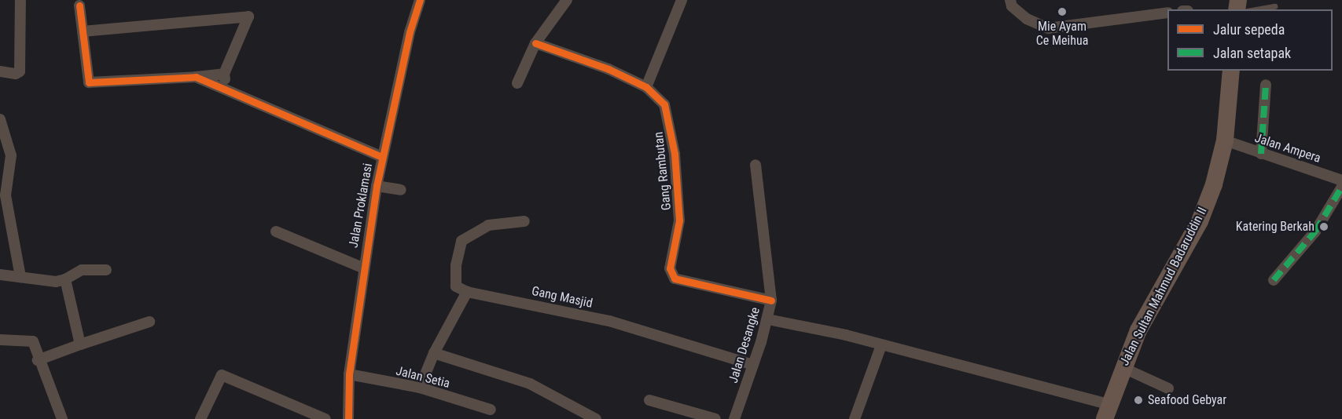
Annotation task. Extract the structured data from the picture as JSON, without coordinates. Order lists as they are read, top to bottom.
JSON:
{
  "streets": {
    "highway": ["Jalan Sultan Mahmud Badaruddin II"],
    "street": [
      "Jalan Ampera",
      "Gang Rambutan",
      "Jalan Proklamasi",
      "Gang Masjid",
      "Jalan Desangke",
      "Jalan Setia"
    ]
  },
  "crossings": [
    ["Jalan Ampera", "Jalan Sultan Mahmud Badaruddin II"],
    ["Gang Rambutan", "Jalan Desangke"],
    ["Jalan Proklamasi", "Jalan Setia"],
    ["Gang Masjid", "Jalan Desangke"]
  ],
  "places": ["Mie Ayam Ce Meihua", "Katering Berkah", "Seafood Gebyar"],
  "legend": ["Jalur sepeda", "Jalan setapak"]
}
